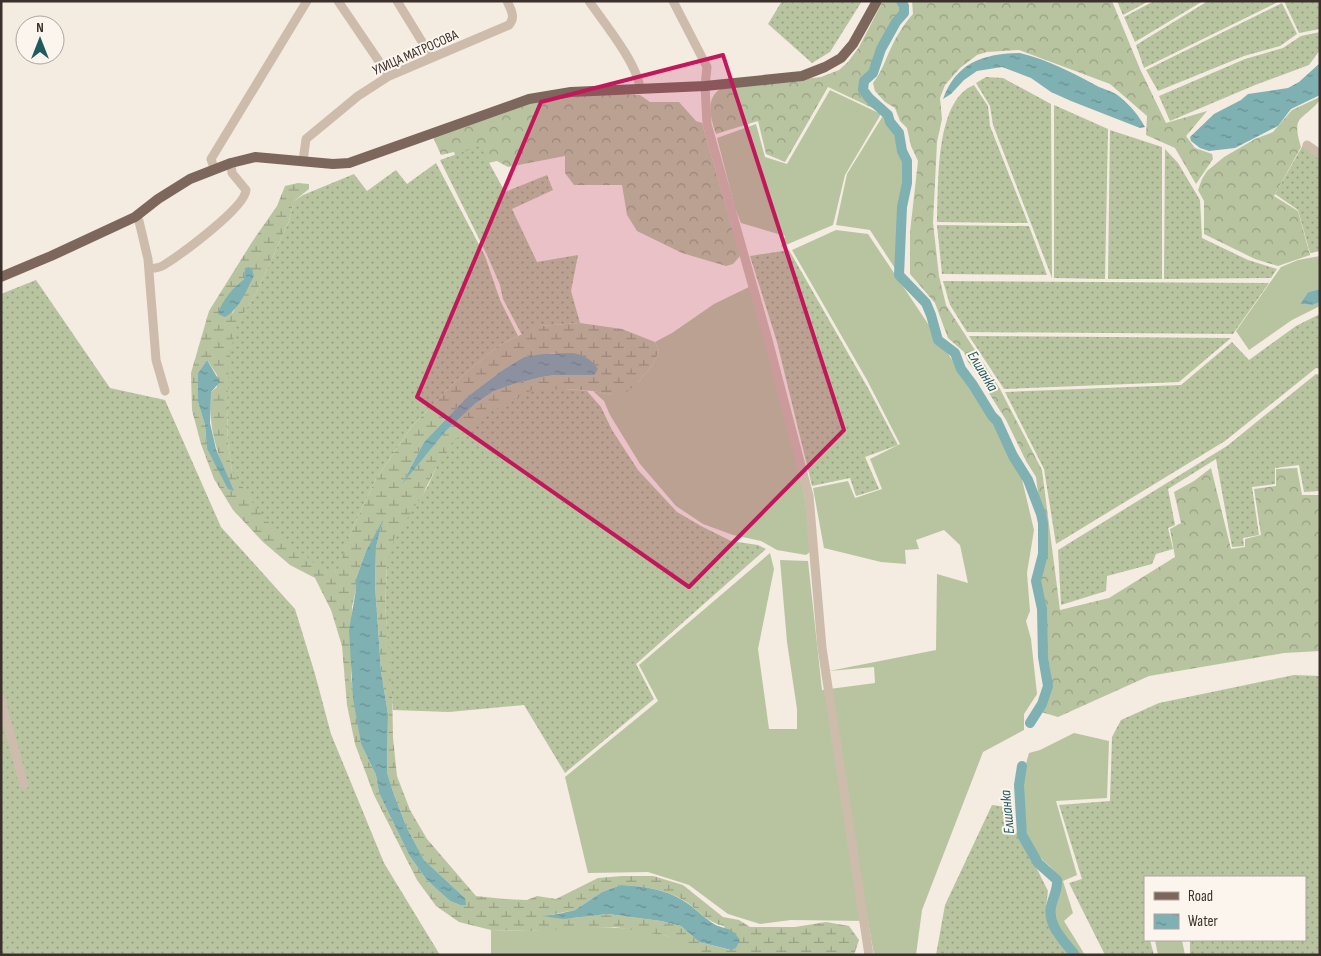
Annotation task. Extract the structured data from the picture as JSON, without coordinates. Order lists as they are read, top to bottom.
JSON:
{
  "streets": {
    "street": ["УЛИЦА МАТРОСОВА"]
  },
  "water": ["Елшанка"],
  "legend": ["Road", "Water"],
  "north": "top"
}
